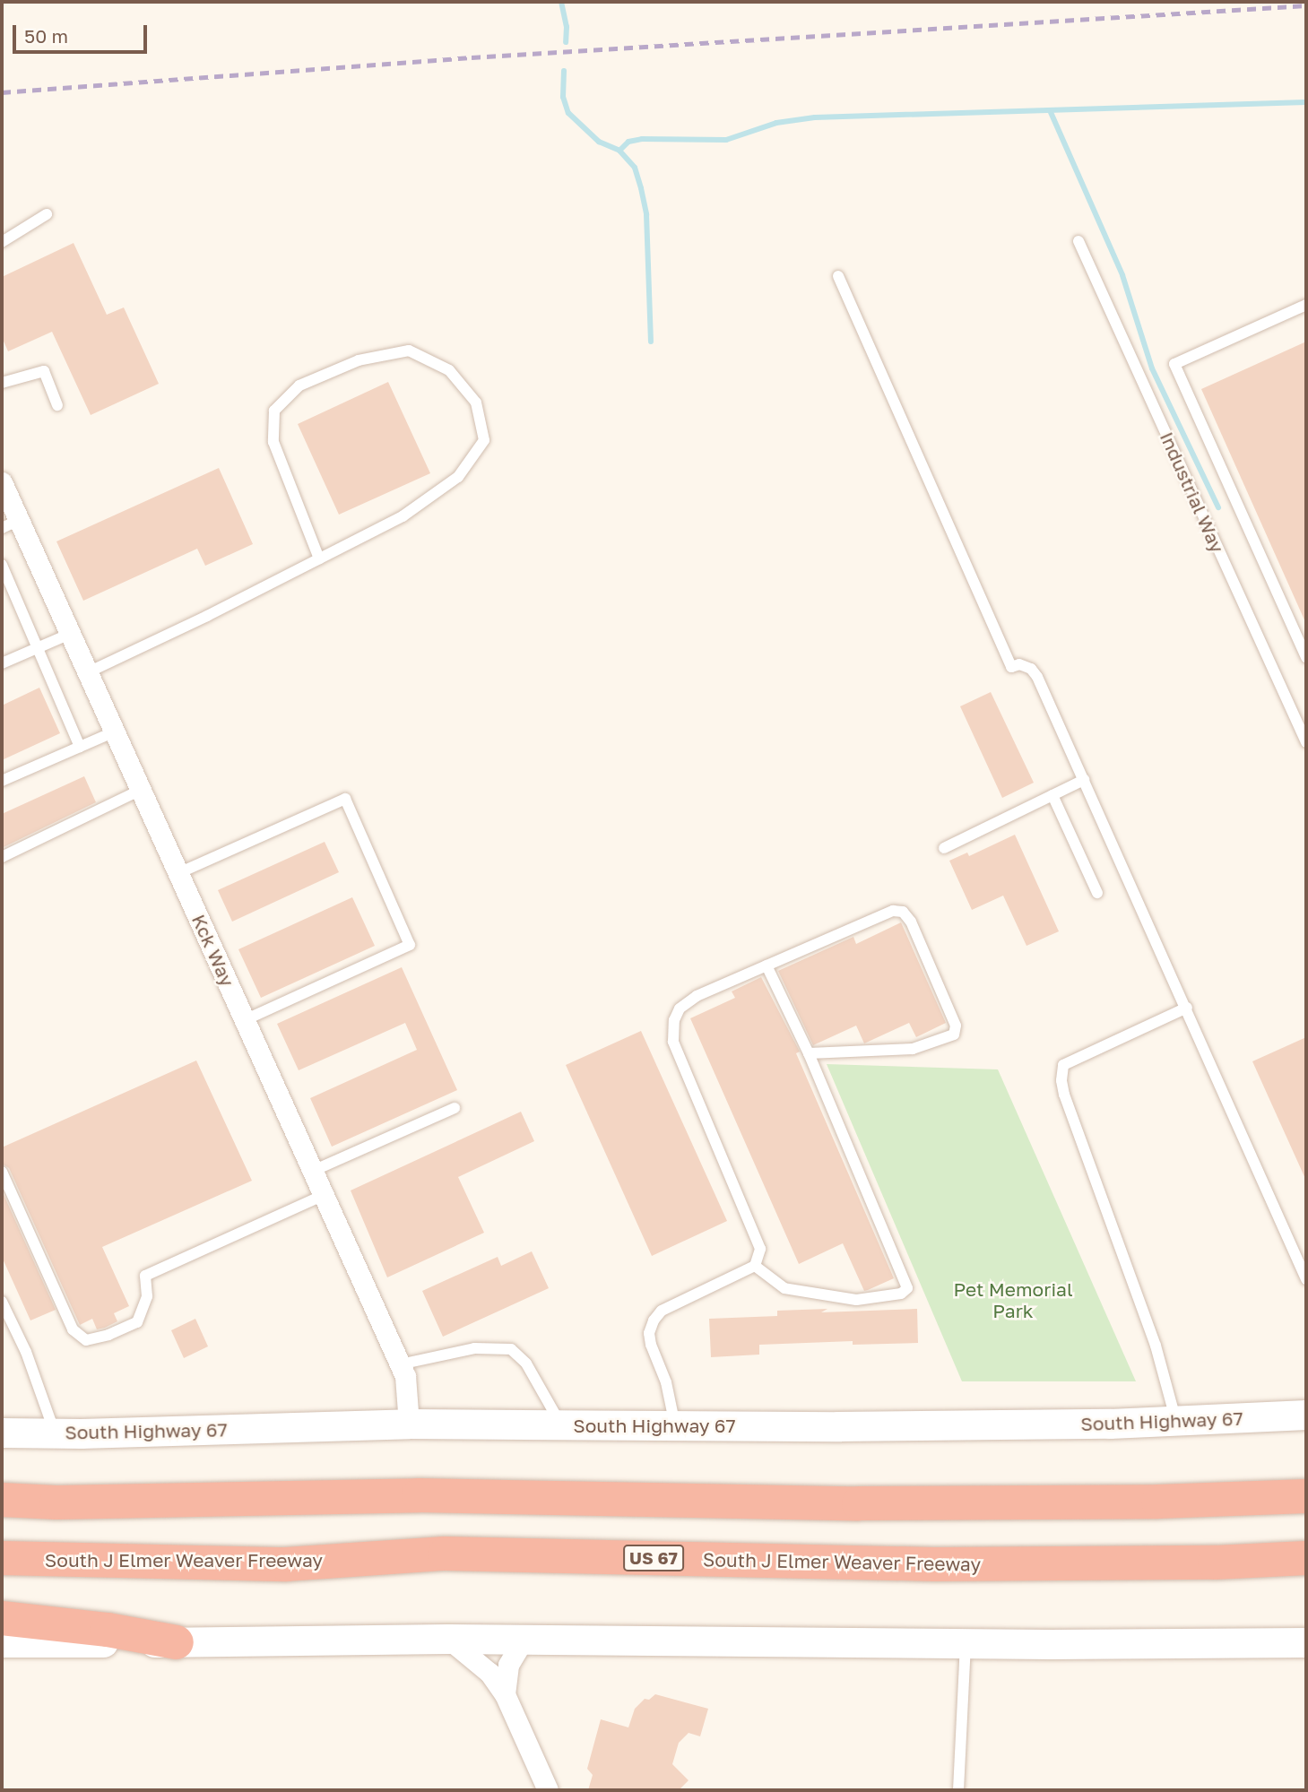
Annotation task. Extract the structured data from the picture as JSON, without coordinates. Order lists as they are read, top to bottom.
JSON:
{
  "streets": {
    "highway": ["US 67", "South J Elmer Weaver Freeway"],
    "main road": ["South Highway 67"],
    "street": ["Kck Way"],
    "lane": ["Industrial Way"]
  },
  "crossings": [
    ["Kck Way", "South Highway 67"]
  ],
  "parks": ["Pet Memorial Park"],
  "scale_bar": "50 m"
}
